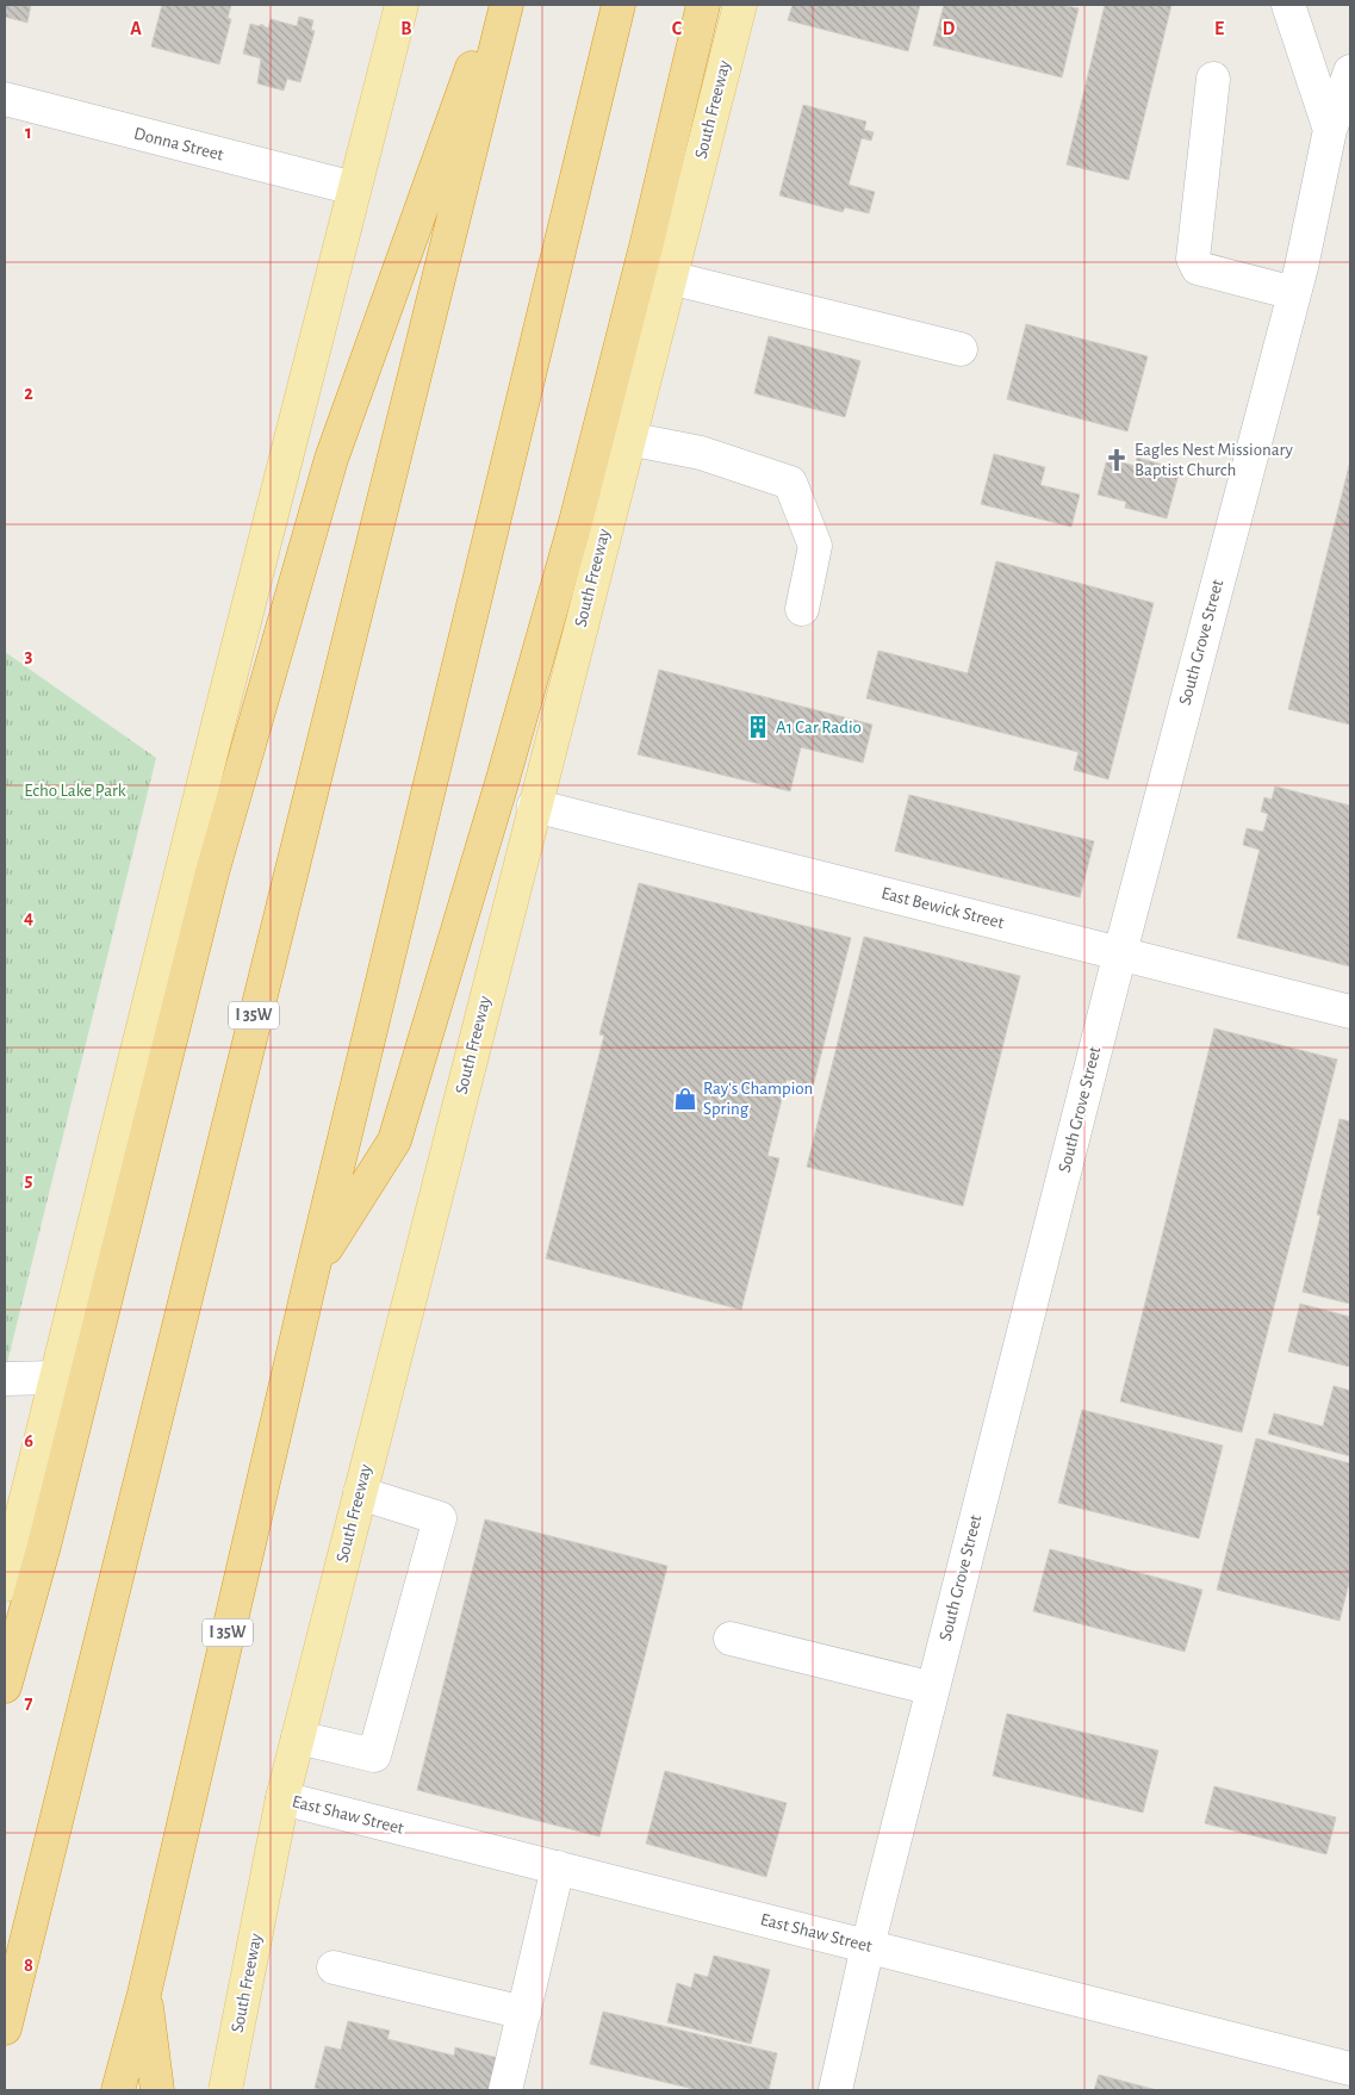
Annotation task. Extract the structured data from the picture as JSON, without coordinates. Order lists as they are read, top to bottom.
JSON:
{
  "streets": {
    "highway": ["I 35W"],
    "main road": ["South Freeway"],
    "street": [
      "Donna Street",
      "South Grove Street",
      "East Bewick Street",
      "East Shaw Street"
    ]
  },
  "crossings": [
    ["South Freeway", "East Bewick Street"],
    ["South Freeway", "East Shaw Street"],
    ["South Grove Street", "East Bewick Street"],
    ["South Grove Street", "East Shaw Street"]
  ],
  "parks": ["Echo Lake Park"],
  "places": {
    "church": ["Eagles Nest Missionary Baptist Church"],
    "building": ["A1 Car Radio"],
    "shop": ["Ray's Champion Spring"]
  },
  "grid": {
    "columns": [
      "A",
      "B",
      "C",
      "D",
      "E"
    ],
    "rows": [
      "1",
      "2",
      "3",
      "4",
      "5",
      "6",
      "7",
      "8"
    ]
  }
}
